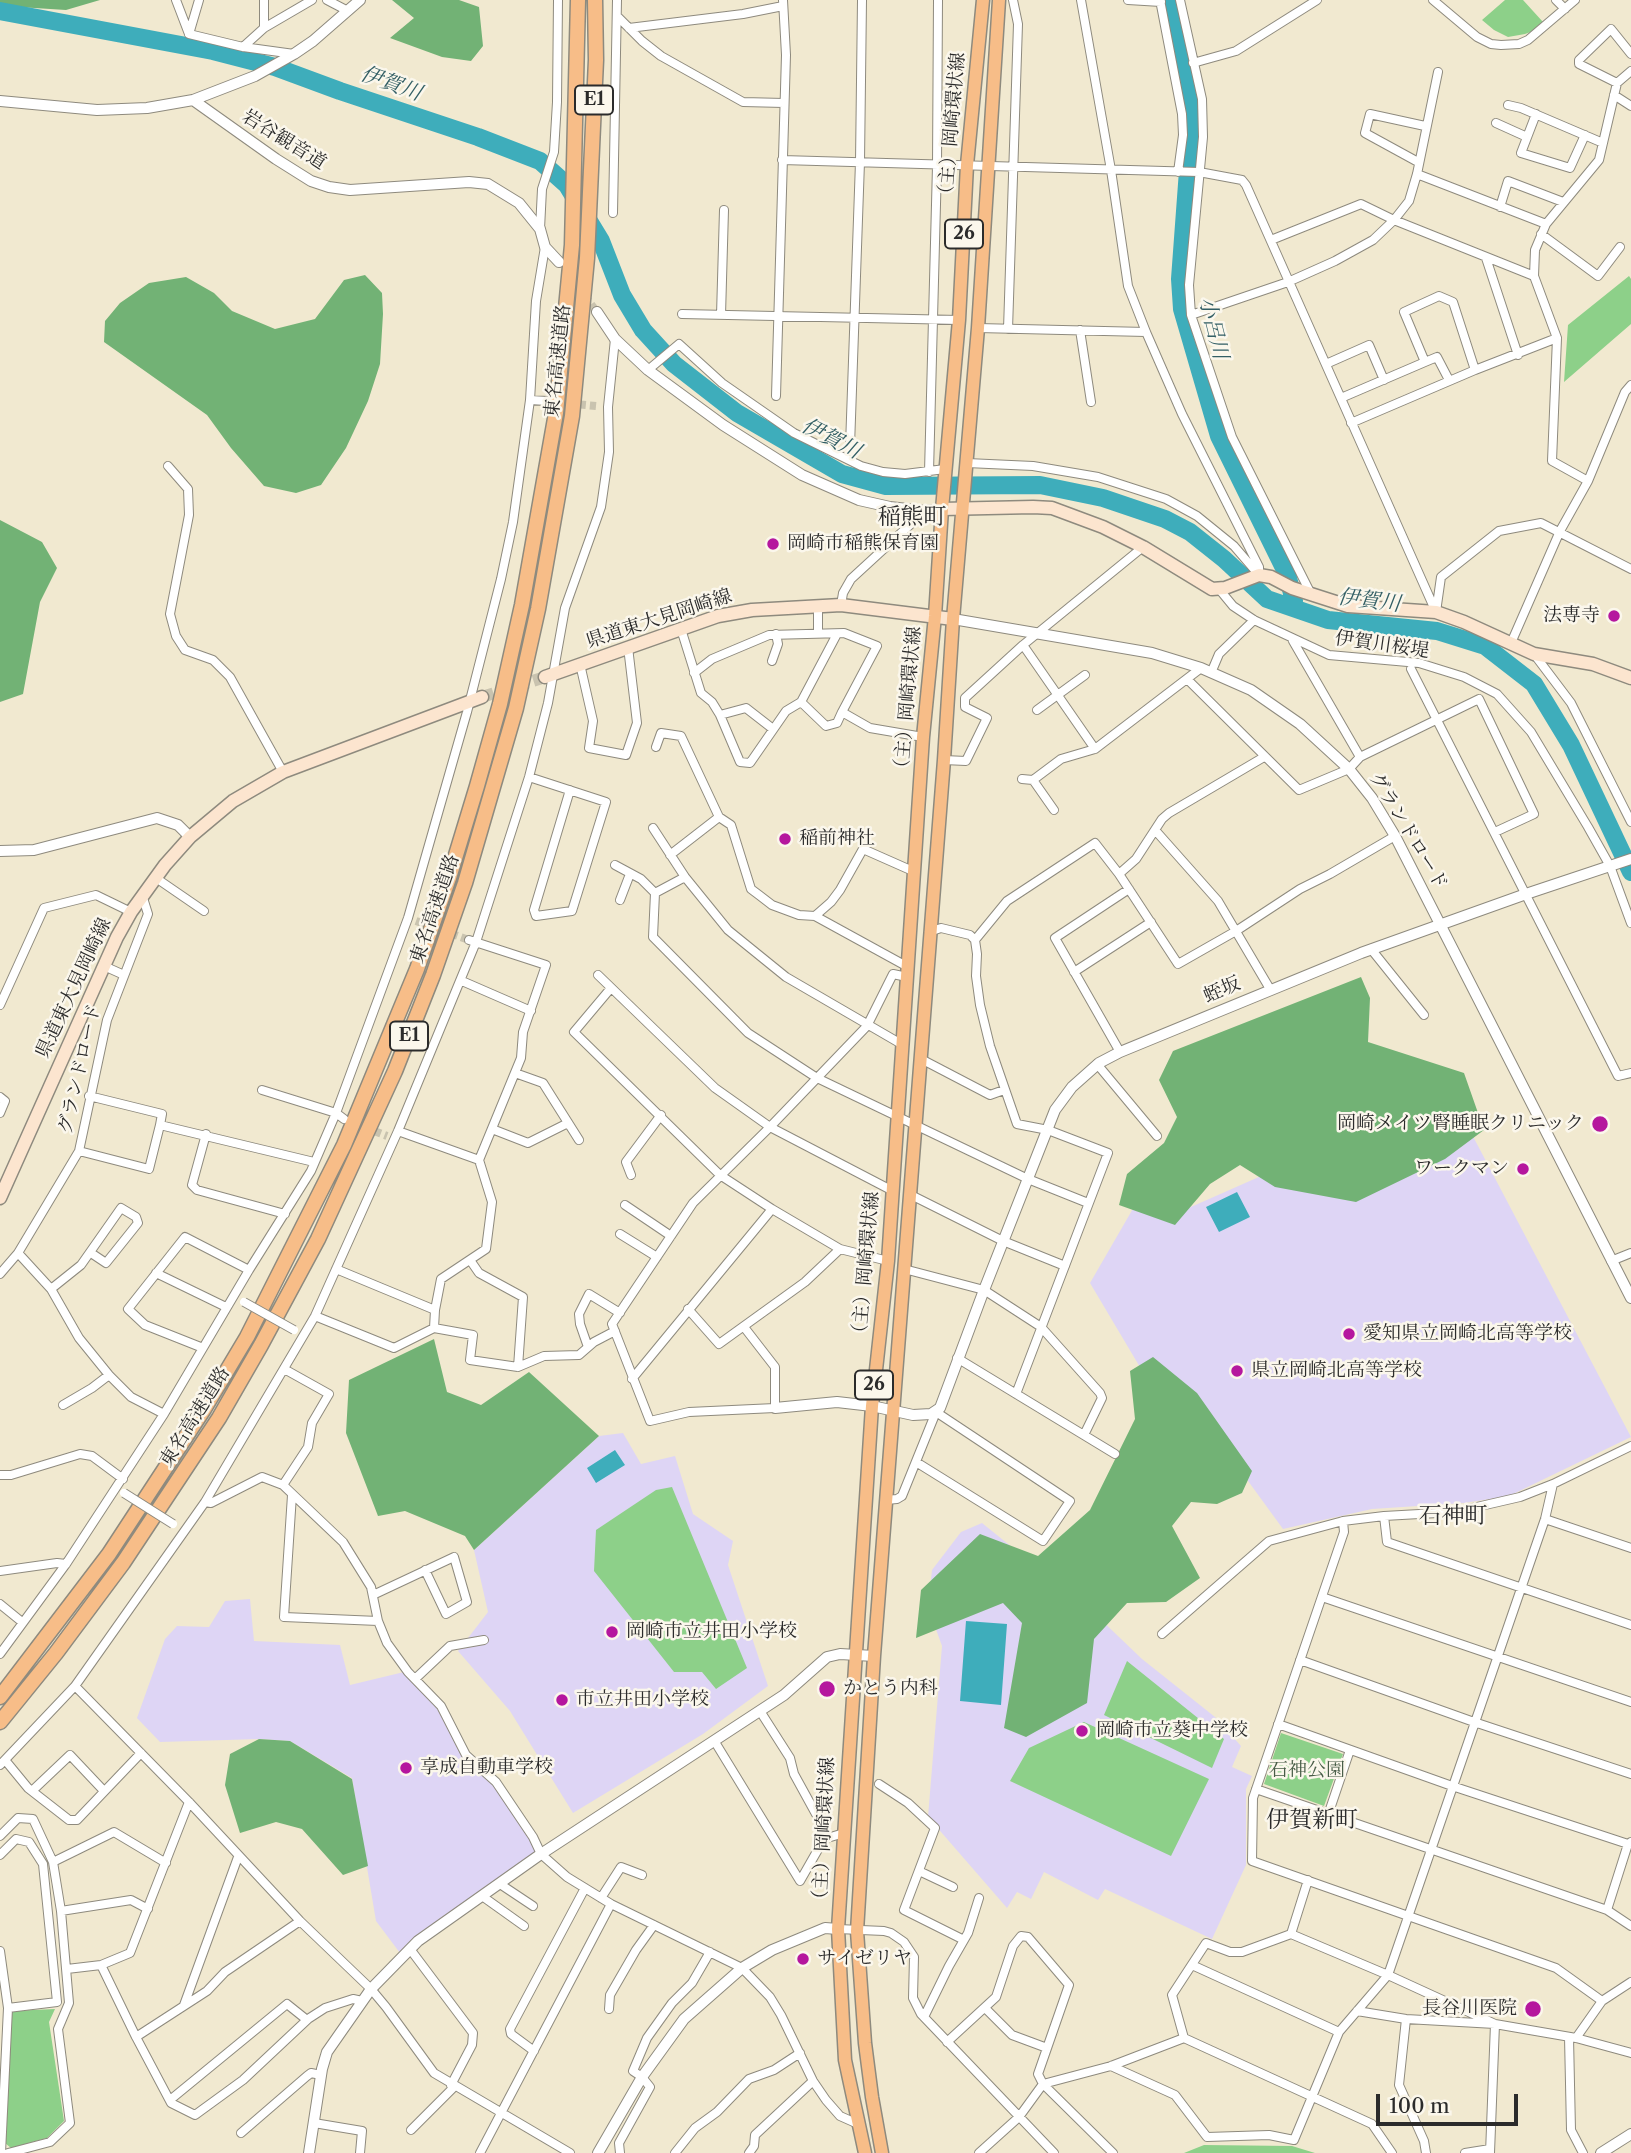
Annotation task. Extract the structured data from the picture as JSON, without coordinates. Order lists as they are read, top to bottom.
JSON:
{
  "streets": {
    "highway": ["E1", "東名高速道路"],
    "main road": ["（主）岡崎環状線", "26", "県道東大見岡崎線"],
    "street": [
      "岩谷観音道",
      "伊賀川桜堤",
      "グランドロード",
      "蛭坂"
    ]
  },
  "crossings": [
    ["（主）岡崎環状線", "26"],
    ["（主）岡崎環状線", "県道東大見岡崎線"],
    ["（主）岡崎環状線", "グランドロード"],
    ["県道東大見岡崎線", "グランドロード"],
    ["伊賀川桜堤", "蛭坂"],
    ["グランドロード", "蛭坂"]
  ],
  "districts": ["稲熊町", "石神町", "伊賀新町"],
  "water": ["伊賀川", "小呂川"],
  "parks": ["石神公園"],
  "places": [
    "岡崎市稲熊保育園",
    "法専寺",
    "稲前神社",
    "岡崎メイツ腎睡眠クリニック",
    "ワークマン",
    "愛知県立岡崎北高等学校",
    "県立岡崎北高等学校",
    "岡崎市立井田小学校",
    "かとう内科",
    "市立井田小学校",
    "岡崎市立葵中学校",
    "享成自動車学校",
    "サイゼリヤ",
    "長谷川医院"
  ],
  "scale_bar": "100 m"
}
